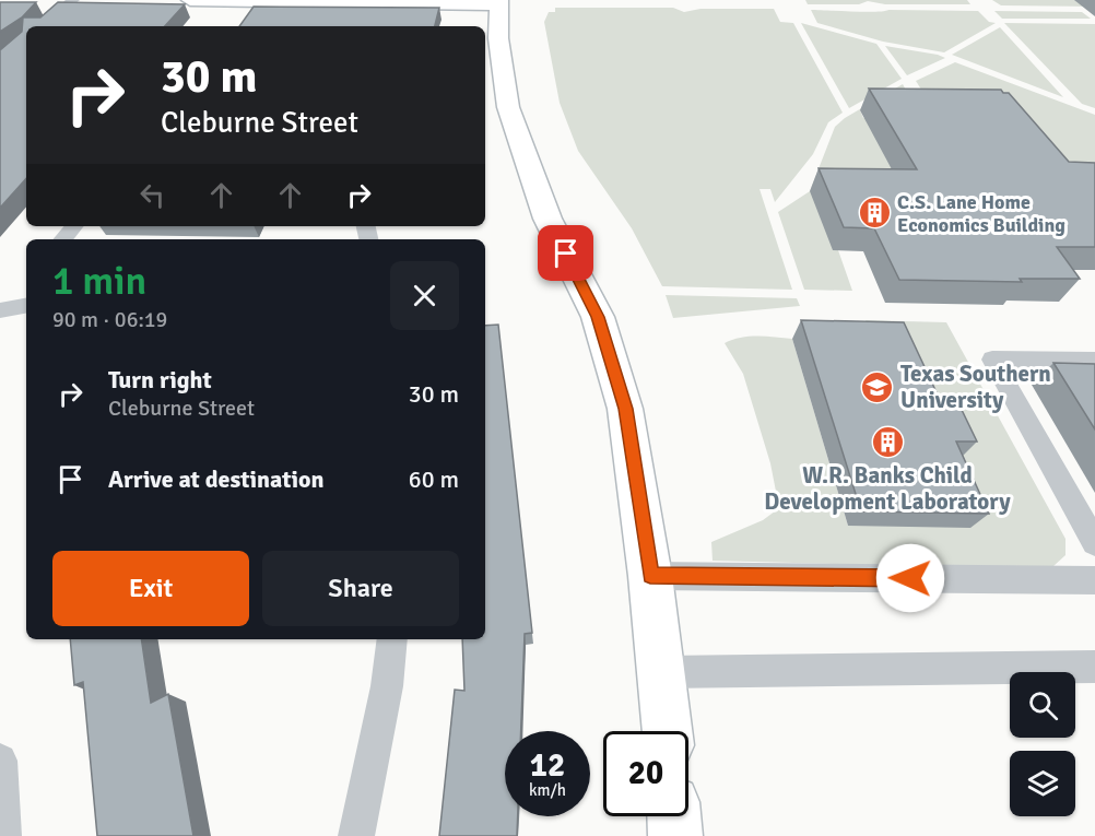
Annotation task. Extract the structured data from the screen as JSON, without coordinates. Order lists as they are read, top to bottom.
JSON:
{
  "places": {
    "building": ["C.S. Lane Home Economics Building", "W.R. Banks Child Development Laboratory"],
    "school or university": ["Texas Southern University"]
  },
  "page": {
    "turn": ["30 m", "Cleburne Street"],
    "heading": ["1 min", "90 m · 06:19"],
    "list": [
      {
        "name": "Turn right",
        "note": "Cleburne Street",
        "value": "30 m"
      },
      {
        "name": "Arrive at destination",
        "value": "60 m"
      }
    ],
    "buttons": ["Exit", "Share"],
    "speed": "12 km/h",
    "limit": "20"
  }
}
